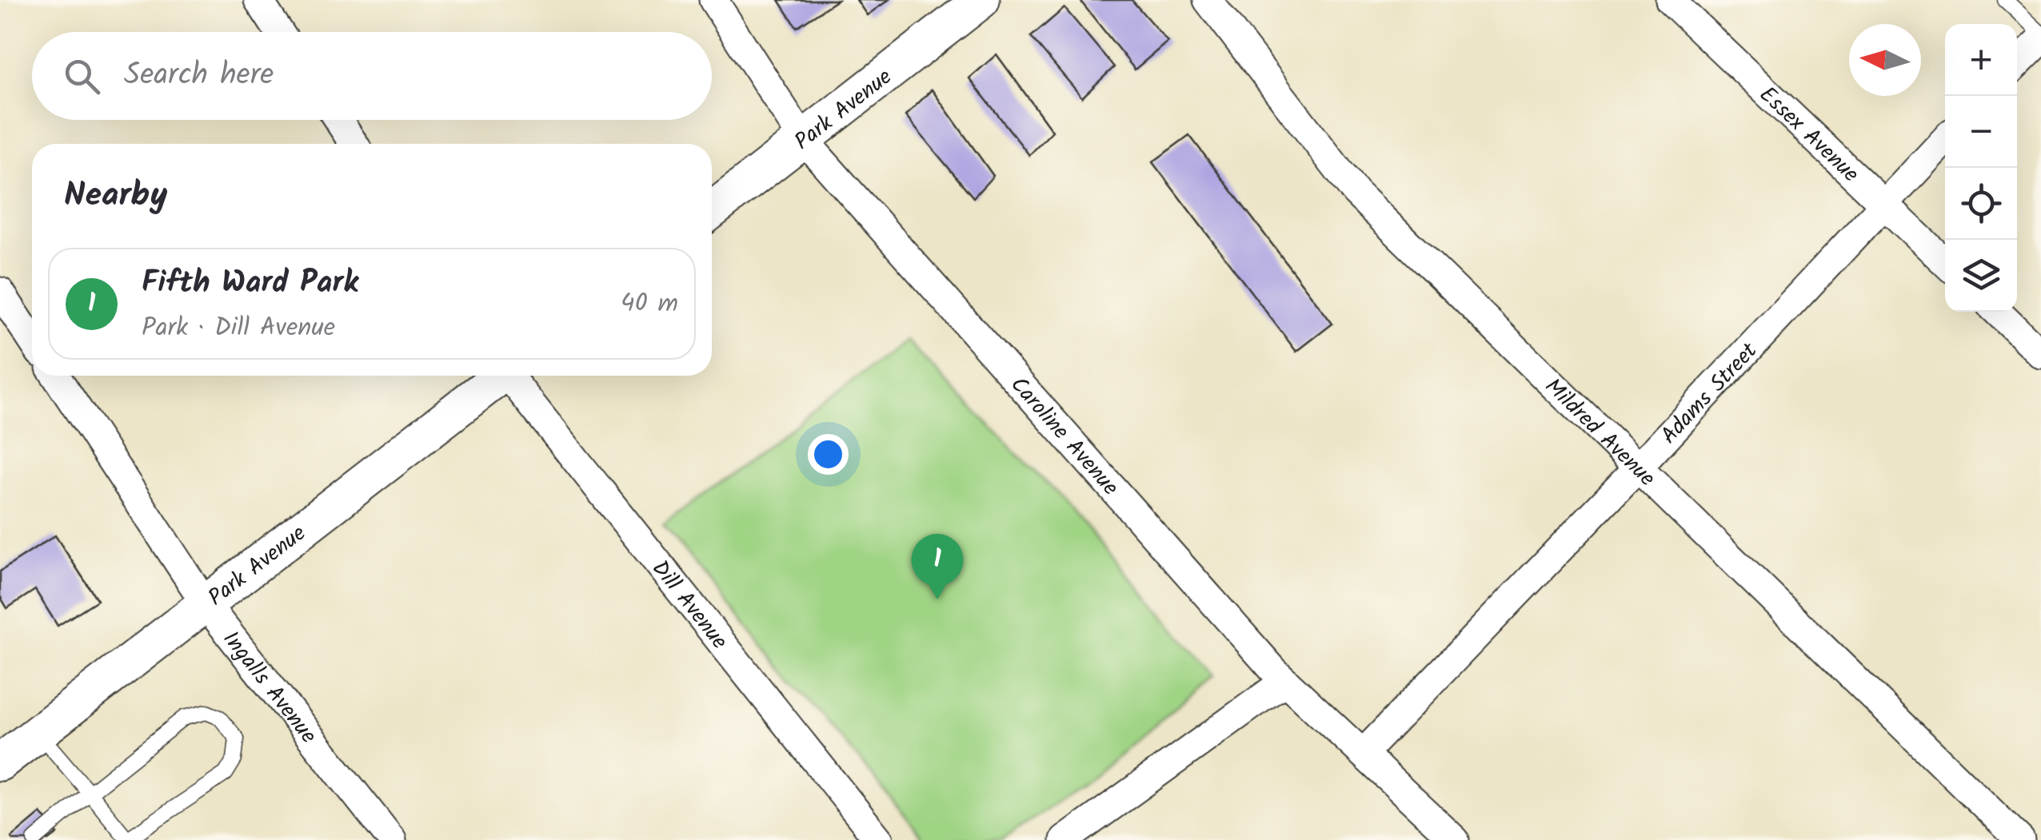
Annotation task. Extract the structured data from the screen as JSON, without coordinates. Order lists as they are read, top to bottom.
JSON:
{
  "streets": {
    "street": [
      "Park Avenue",
      "Essex Avenue",
      "Adams Street",
      "Mildred Avenue",
      "Caroline Avenue",
      "Dill Avenue",
      "Ingalls Avenue"
    ]
  },
  "crossings": [
    ["Park Avenue", "Caroline Avenue"],
    ["Park Avenue", "Ingalls Avenue"],
    ["Essex Avenue", "Adams Street"],
    ["Adams Street", "Mildred Avenue"],
    ["Adams Street", "Caroline Avenue"]
  ],
  "north": "left",
  "page": {
    "map_buttons": ["+", "−"],
    "search": "Search here",
    "heading": "Nearby",
    "list": [
      {
        "mark": "1",
        "name": "Fifth Ward Park",
        "note": "Park · Dill Avenue",
        "value": "40 m"
      }
    ],
    "pins": "1"
  }
}
